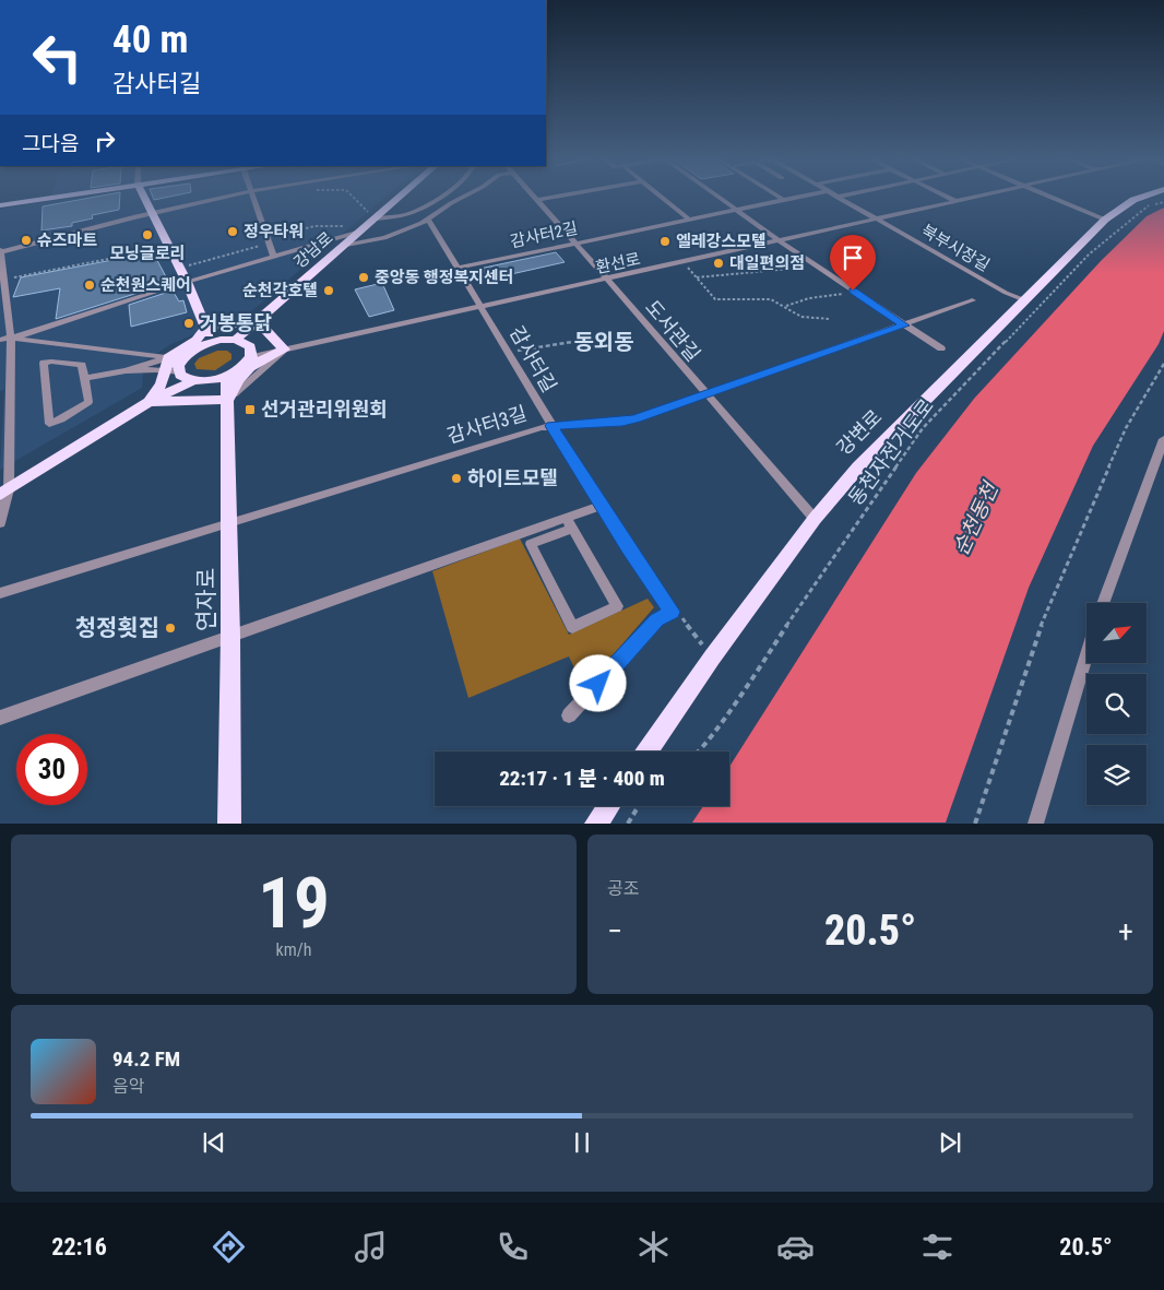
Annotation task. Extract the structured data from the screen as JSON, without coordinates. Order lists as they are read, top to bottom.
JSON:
{
  "streets": {
    "main road": ["강남로", "강변로", "연자로"],
    "street": [
      "감사터2길",
      "북부시장길",
      "환선로",
      "도서관길",
      "감사터길",
      "감사터3길"
    ],
    "path": ["동천자전거도로"]
  },
  "crossings": [
    ["감사터2길", "도서관길"],
    ["감사터2길", "감사터길"],
    ["북부시장길", "환선로"],
    ["북부시장길", "강변로"],
    ["환선로", "도서관길"],
    ["환선로", "감사터길"],
    ["도서관길", "감사터3길"],
    ["도서관길", "강변로"],
    ["감사터길", "감사터3길"],
    ["감사터3길", "연자로"]
  ],
  "districts": ["동외동"],
  "water": ["순천동천"],
  "places": {
    "other": [
      "정우타워",
      "모닝글로리",
      "슈즈마트",
      "엘레강스모텔",
      "대일편의점",
      "중앙동 행정복지센터",
      "순천원스퀘어",
      "순천각호텔",
      "거봉통닭",
      "하이트모텔",
      "청정횟집"
    ],
    "transit": ["선거관리위원회"]
  },
  "north": "top right",
  "page": {
    "turn": ["40 m", "감사터길"],
    "then": "그다음",
    "limit": "30",
    "trip": "22:17 · 1 분 · 400 m",
    "tile": [
      ["19", "km/h"],
      "공조"
    ],
    "heat": ["−", "20.5°", "+"],
    "song": ["94.2 FM", "음악"],
    "tabs": ["22:16", "20.5°"]
  }
}
